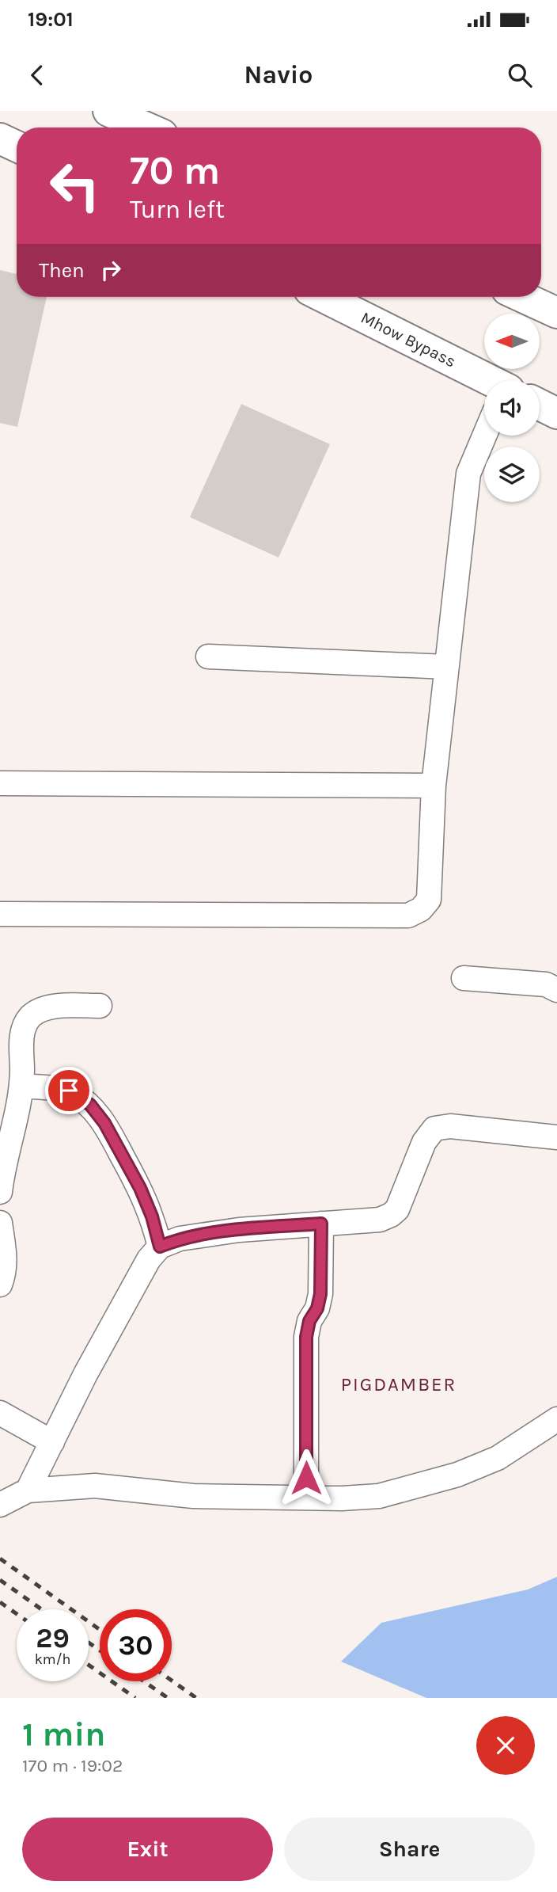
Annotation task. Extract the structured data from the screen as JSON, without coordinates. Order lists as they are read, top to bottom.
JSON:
{
  "streets": {
    "highway": ["Mhow Bypass"]
  },
  "districts": ["PIGDAMBER"],
  "north": "left",
  "page": {
    "status": "19:01",
    "header": "Navio",
    "turn": ["70 m", "Turn left"],
    "then": "Then",
    "speed": "29 km/h",
    "limit": "30",
    "heading": ["1 min", "170 m · 19:02"],
    "buttons": ["Exit", "Share"]
  }
}
